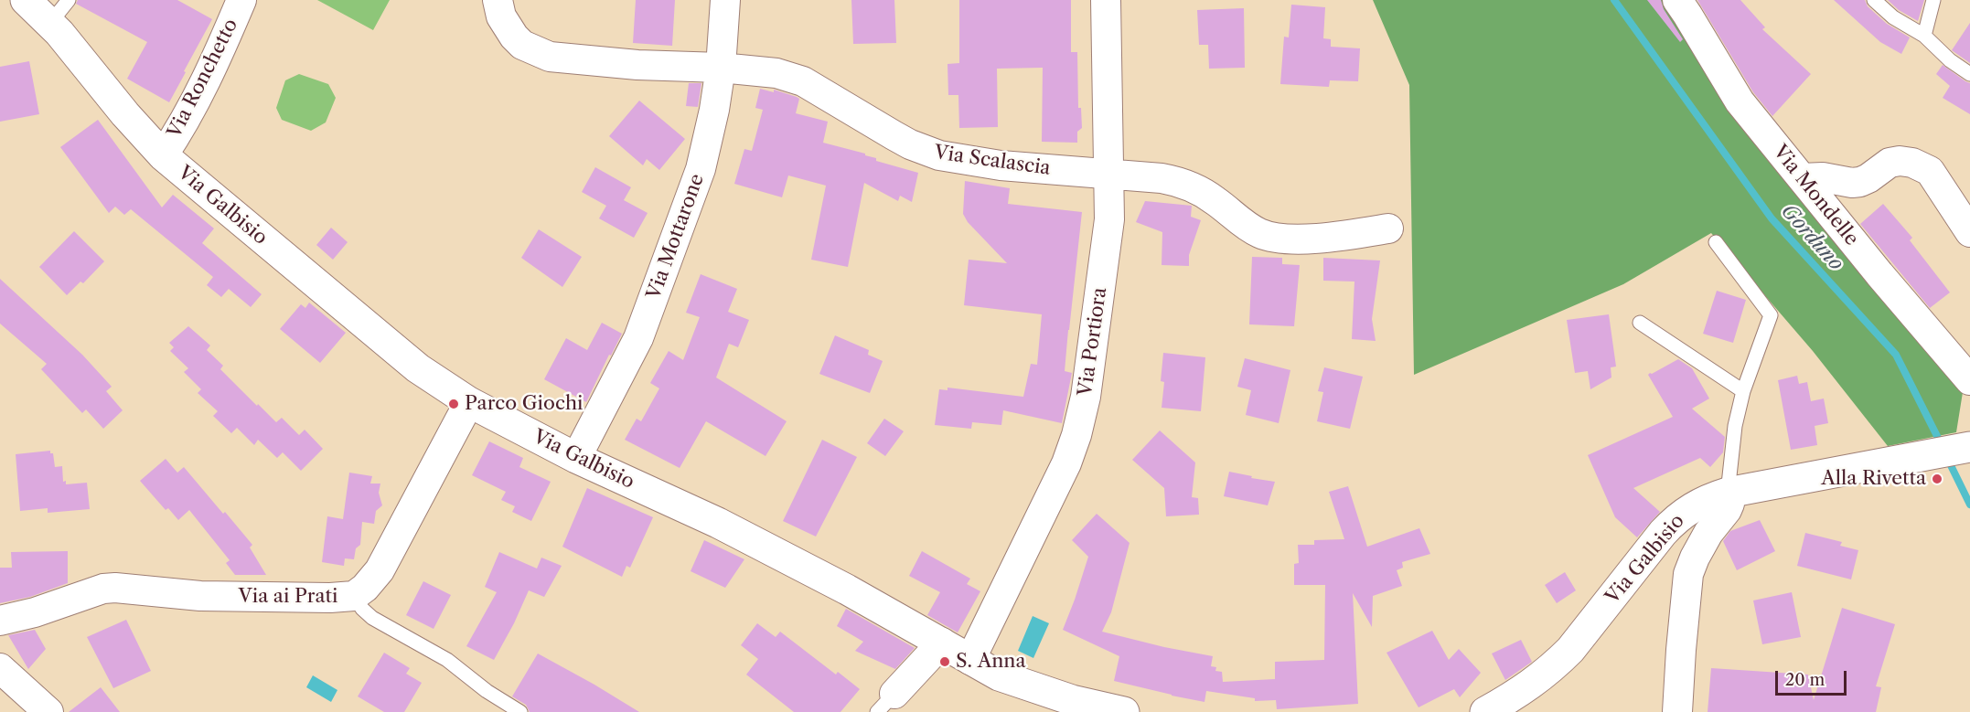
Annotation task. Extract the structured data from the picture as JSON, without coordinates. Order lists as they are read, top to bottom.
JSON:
{
  "streets": {
    "street": [
      "Via Ronchetto",
      "Via Scalascia",
      "Via Mondelle",
      "Via Galbisio",
      "Via Mottarone",
      "Via Portiora",
      "Via ai Prati"
    ]
  },
  "crossings": [
    ["Via Ronchetto", "Via Galbisio"],
    ["Via Scalascia", "Via Mottarone"],
    ["Via Scalascia", "Via Portiora"],
    ["Via Galbisio", "Via Mottarone"],
    ["Via Galbisio", "Via Portiora"],
    ["Via Galbisio", "Via ai Prati"]
  ],
  "water": ["Gorduno"],
  "places": ["Parco Giochi", "Alla Rivetta", "S. Anna"],
  "scale_bar": "20 m"
}
